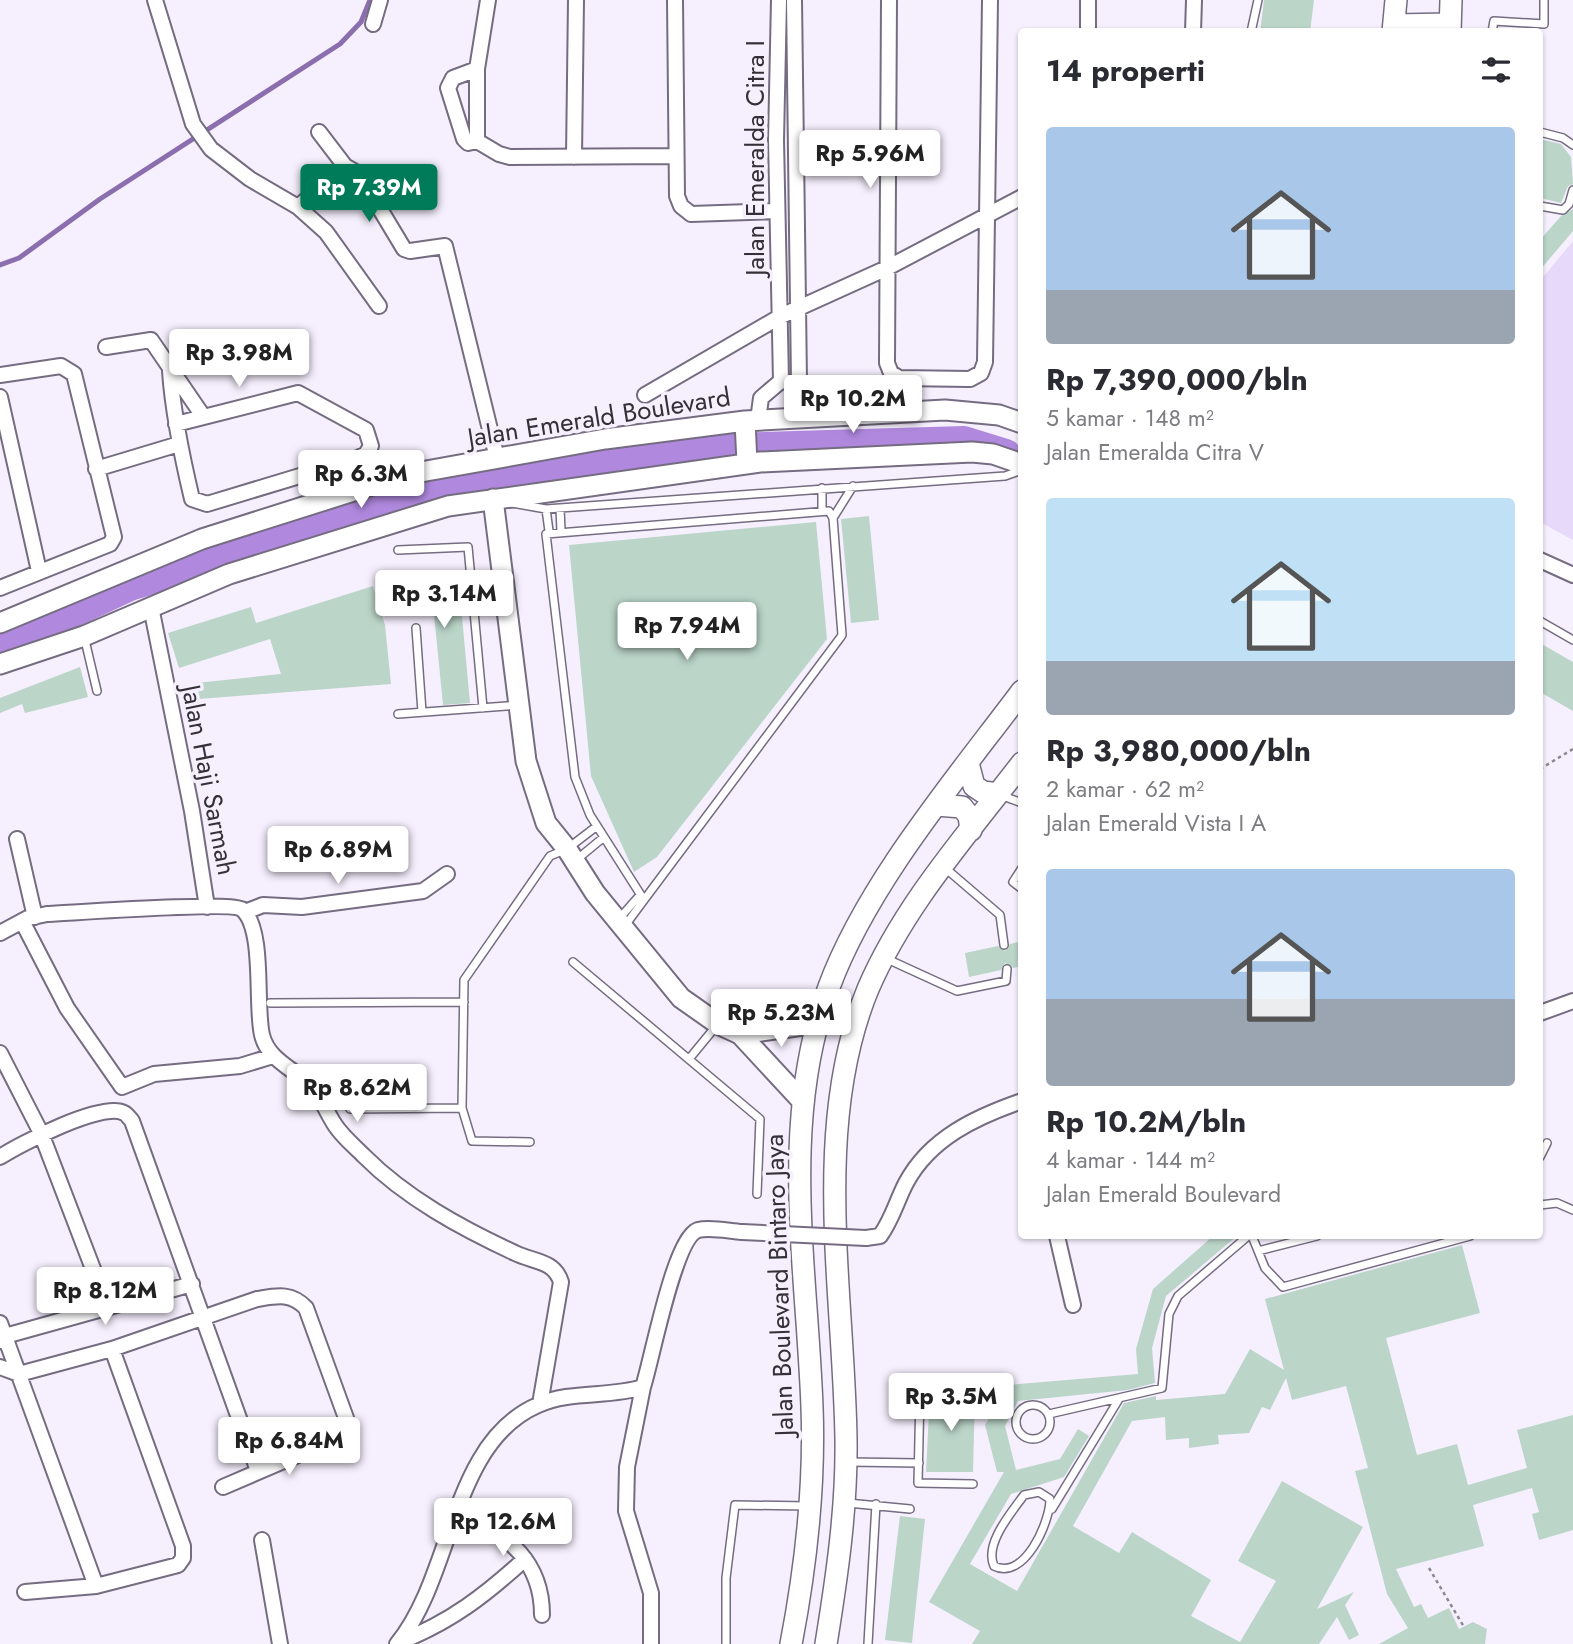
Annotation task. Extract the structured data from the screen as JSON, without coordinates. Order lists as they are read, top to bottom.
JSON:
{
  "streets": {
    "main road": ["Jalan Emerald Boulevard", "Jalan Boulevard Bintaro Jaya"],
    "street": ["Jalan Emeralda Citra I", "Jalan Haji Sarmah"]
  },
  "crossings": [
    ["Jalan Emeralda Citra I", "Jalan Emerald Boulevard"]
  ],
  "page": {
    "heading": "14 properti",
    "list": [
      {
        "name": "Rp 7,390,000/bln",
        "note": "5 kamar · 148 m² · Jalan Emeralda Citra V"
      },
      {
        "name": "Rp 3,980,000/bln",
        "note": "2 kamar · 62 m² · Jalan Emerald Vista I A"
      },
      {
        "name": "Rp 10.2M/bln",
        "note": "4 kamar · 144 m² · Jalan Emerald Boulevard"
      }
    ],
    "price": [
      "Rp 5.96M",
      "Rp 7.39M",
      "Rp 3.98M",
      "Rp 10.2M",
      "Rp 6.3M",
      "Rp 3.14M",
      "Rp 7.94M",
      "Rp 6.89M",
      "Rp 5.23M",
      "Rp 8.62M",
      "Rp 8.12M",
      "Rp 3.5M",
      "Rp 6.84M",
      "Rp 12.6M"
    ]
  }
}
